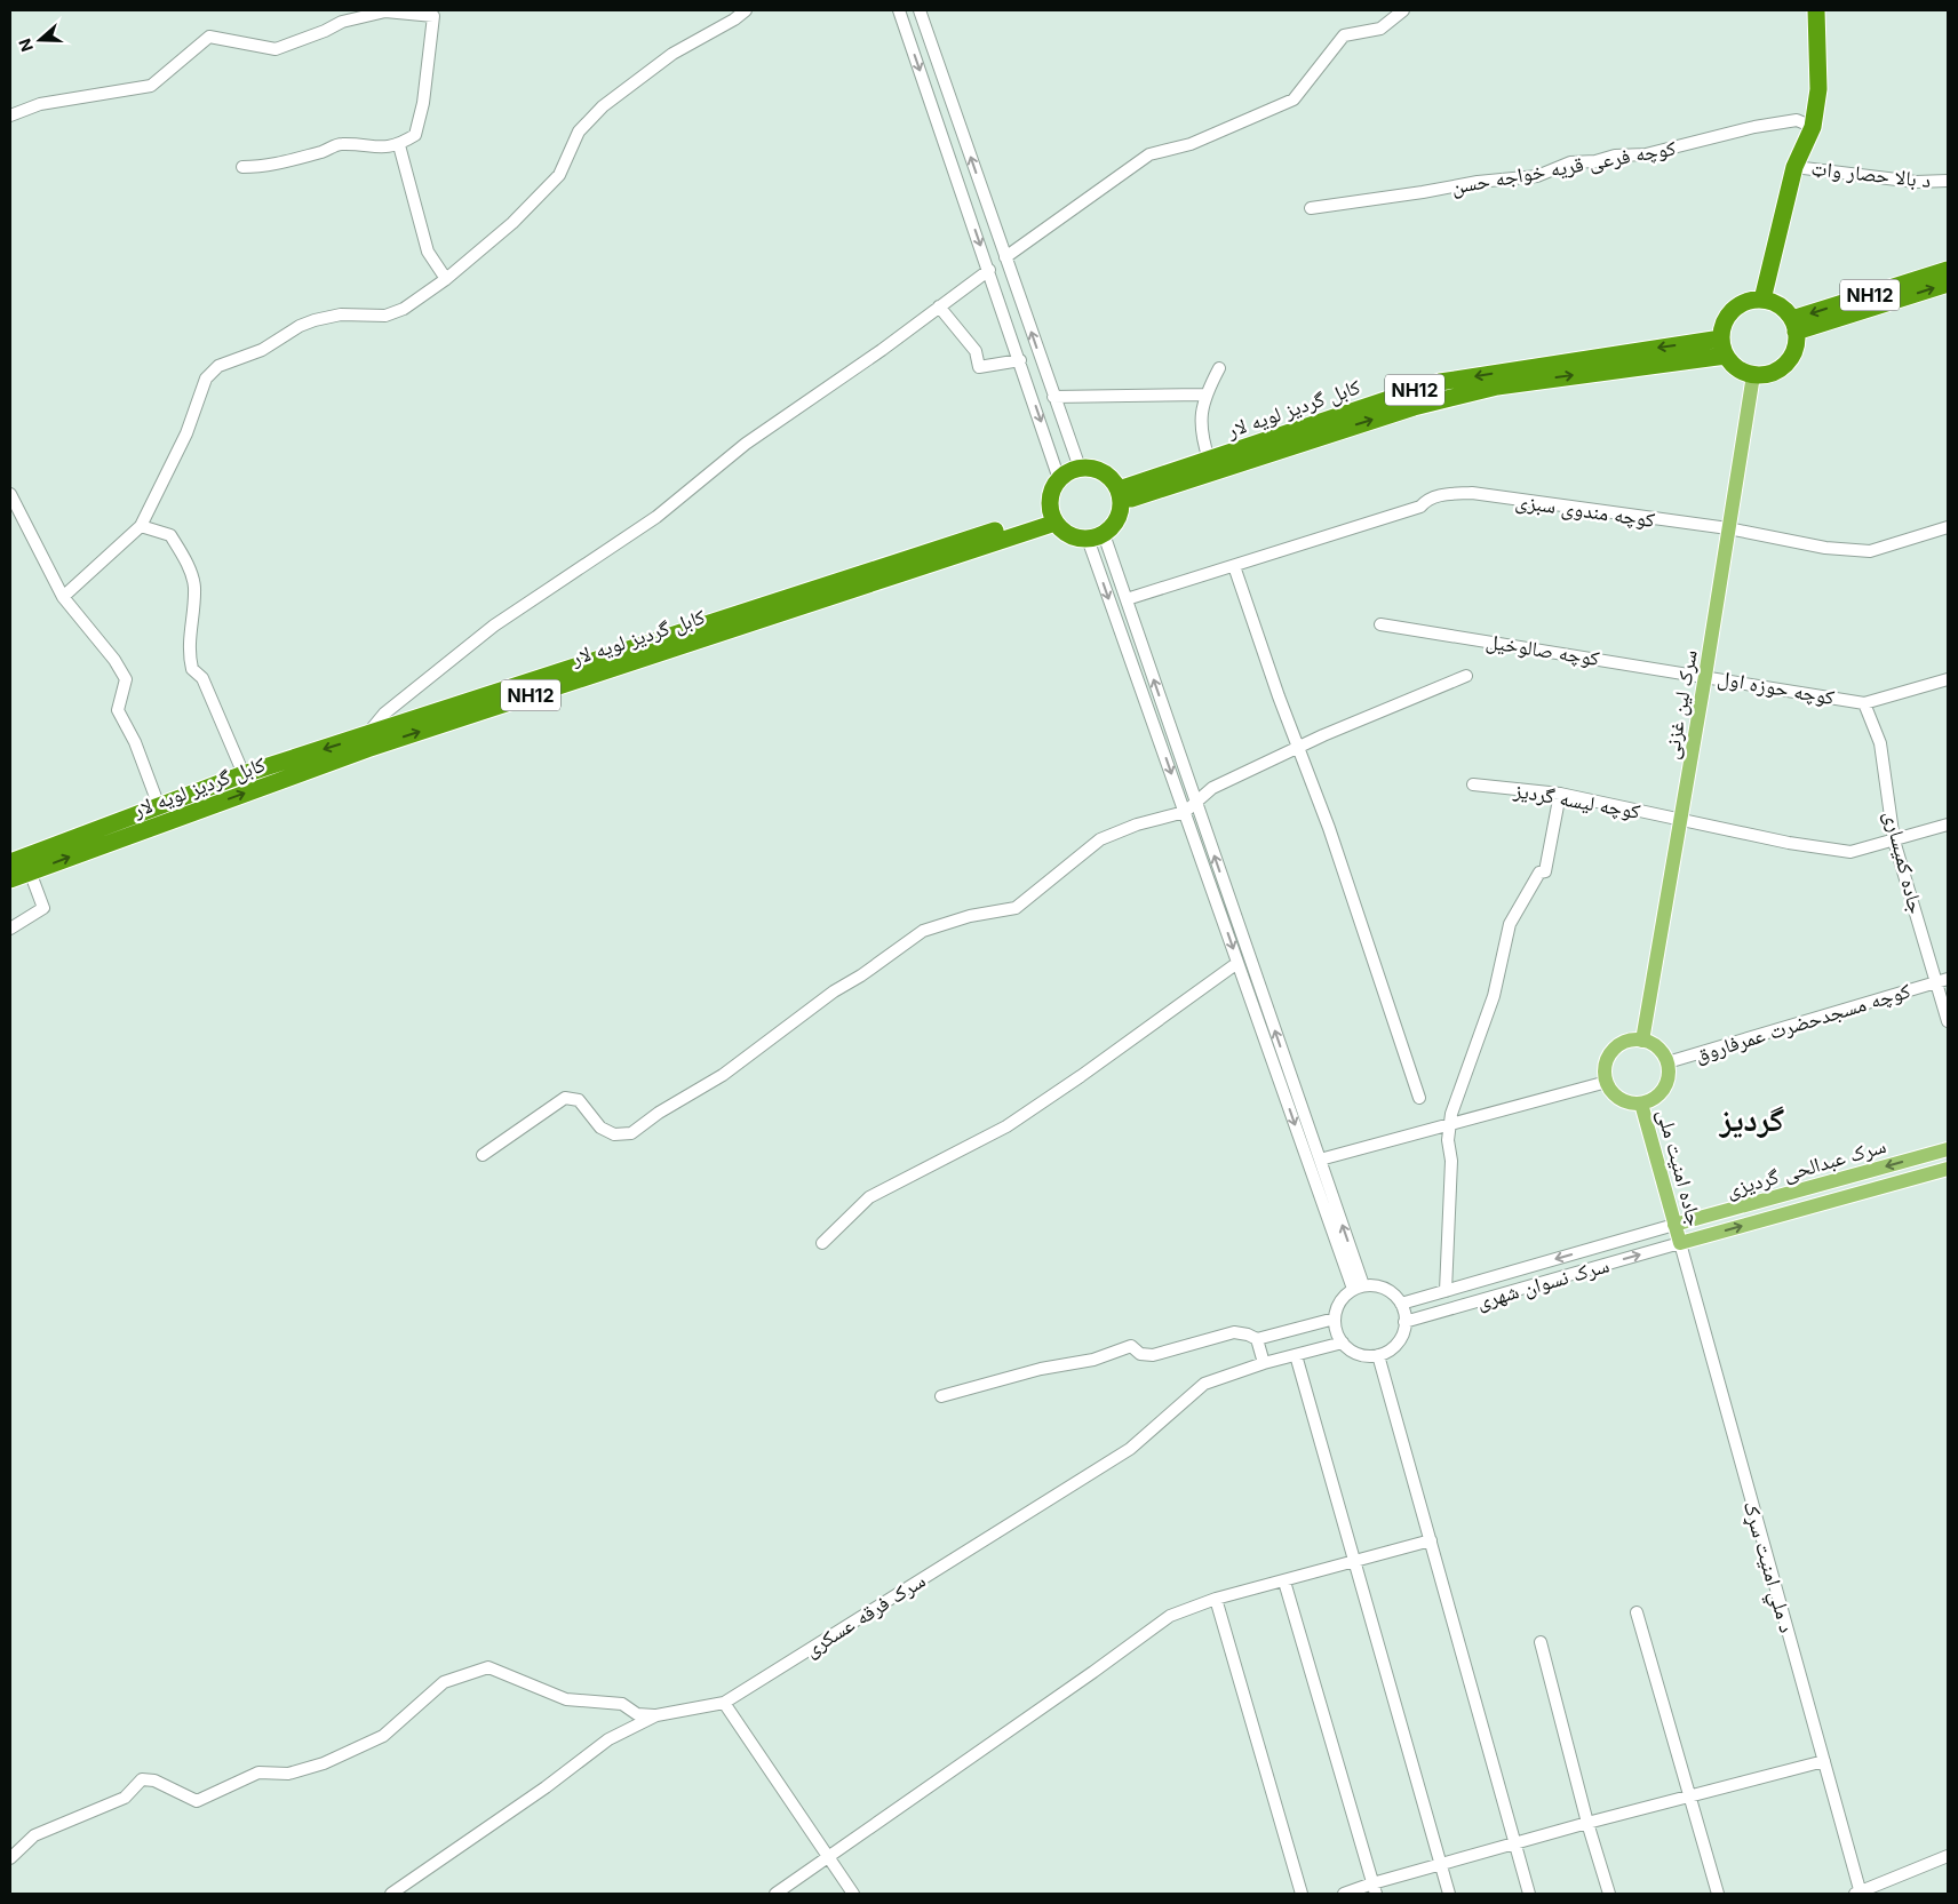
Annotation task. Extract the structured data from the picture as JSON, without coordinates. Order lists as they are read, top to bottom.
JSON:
{
  "streets": {
    "highway": ["NH12", "کابل گردیز لویه لار"],
    "main road": ["سرک لین غزنی", "جاده امنیت ملی", "سرک عبدالحی گردیزی"],
    "street": [
      "کوچه فرعی قریه خواجه حسن",
      "د بالا حصار واټ",
      "کوچه مندوی سبزی",
      "کوچه صالوخیل",
      "کوچه حوزه اول",
      "کوچه لیسه گردیز",
      "جاده کمیساری",
      "کوچه مسجدحضرت عمرفاروق",
      "سرک نسوان شهری",
      "د ملي امنیت سړک",
      "سرک فرقه عسکری"
    ]
  },
  "crossings": [
    ["NH12", "کابل گردیز لویه لار"],
    ["NH12", "سرک لین غزنی"],
    ["کابل گردیز لویه لار", "سرک لین غزنی"],
    ["کوچه مندوی سبزی", "سرک لین غزنی"],
    ["کوچه صالوخیل", "کوچه حوزه اول"],
    ["کوچه صالوخیل", "سرک لین غزنی"],
    ["کوچه حوزه اول", "سرک لین غزنی"],
    ["کوچه حوزه اول", "جاده کمیساری"],
    ["سرک لین غزنی", "کوچه لیسه گردیز"],
    ["سرک لین غزنی", "کوچه مسجدحضرت عمرفاروق"],
    ["سرک لین غزنی", "جاده امنیت ملی"],
    ["کوچه لیسه گردیز", "جاده کمیساری"],
    ["جاده کمیساری", "کوچه مسجدحضرت عمرفاروق"],
    ["کوچه مسجدحضرت عمرفاروق", "جاده امنیت ملی"],
    ["جاده امنیت ملی", "سرک عبدالحی گردیزی"],
    ["جاده امنیت ملی", "سرک نسوان شهری"],
    ["جاده امنیت ملی", "د ملي امنیت سړک"],
    ["سرک عبدالحی گردیزی", "سرک نسوان شهری"],
    ["سرک نسوان شهری", "د ملي امنیت سړک"],
    ["سرک نسوان شهری", "سرک فرقه عسکری"]
  ],
  "districts": ["گردیز"],
  "north": "left"
}
